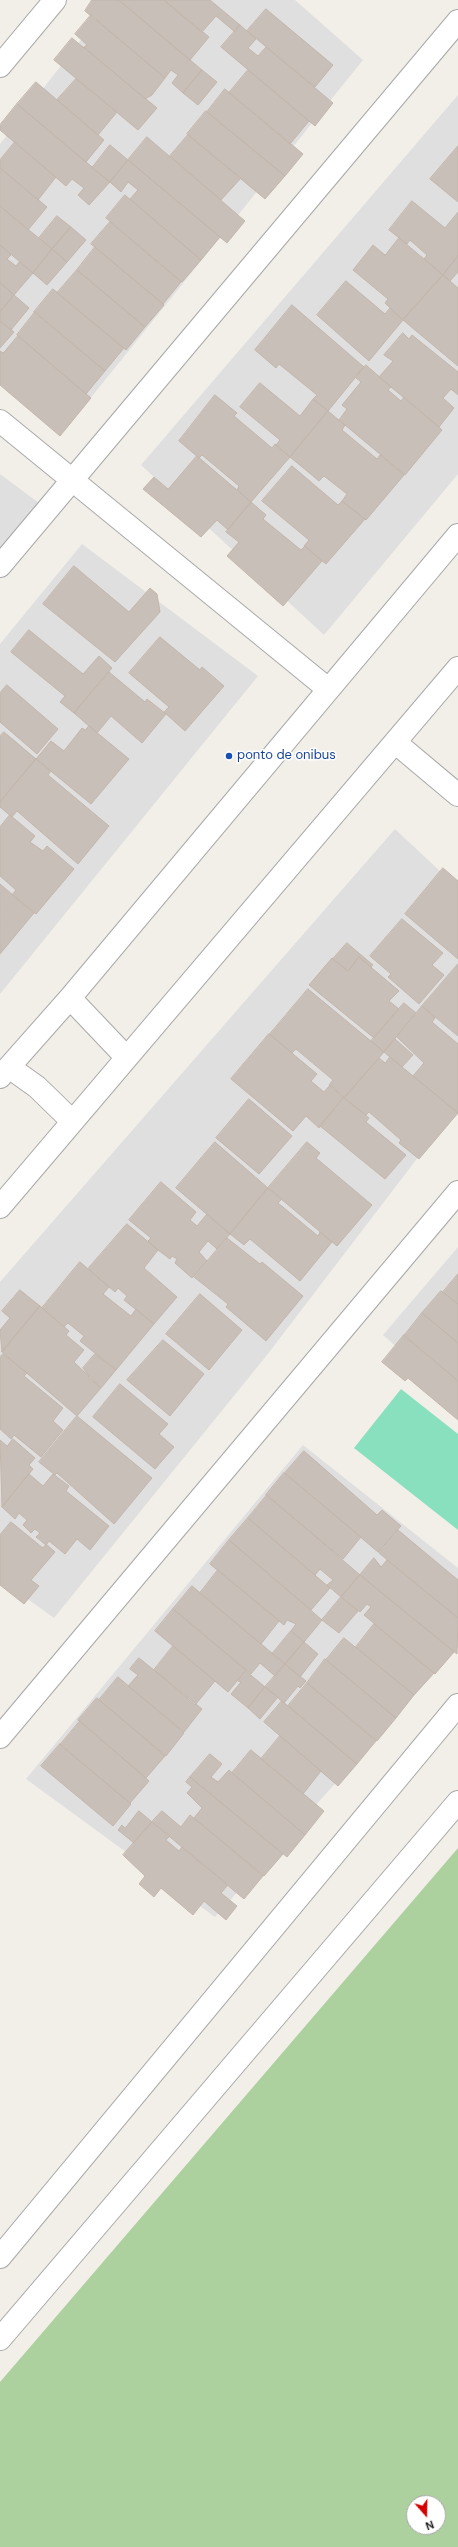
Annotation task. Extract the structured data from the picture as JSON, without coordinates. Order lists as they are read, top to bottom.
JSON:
{
  "places": ["ponto de onibus"],
  "north": "bottom"
}
